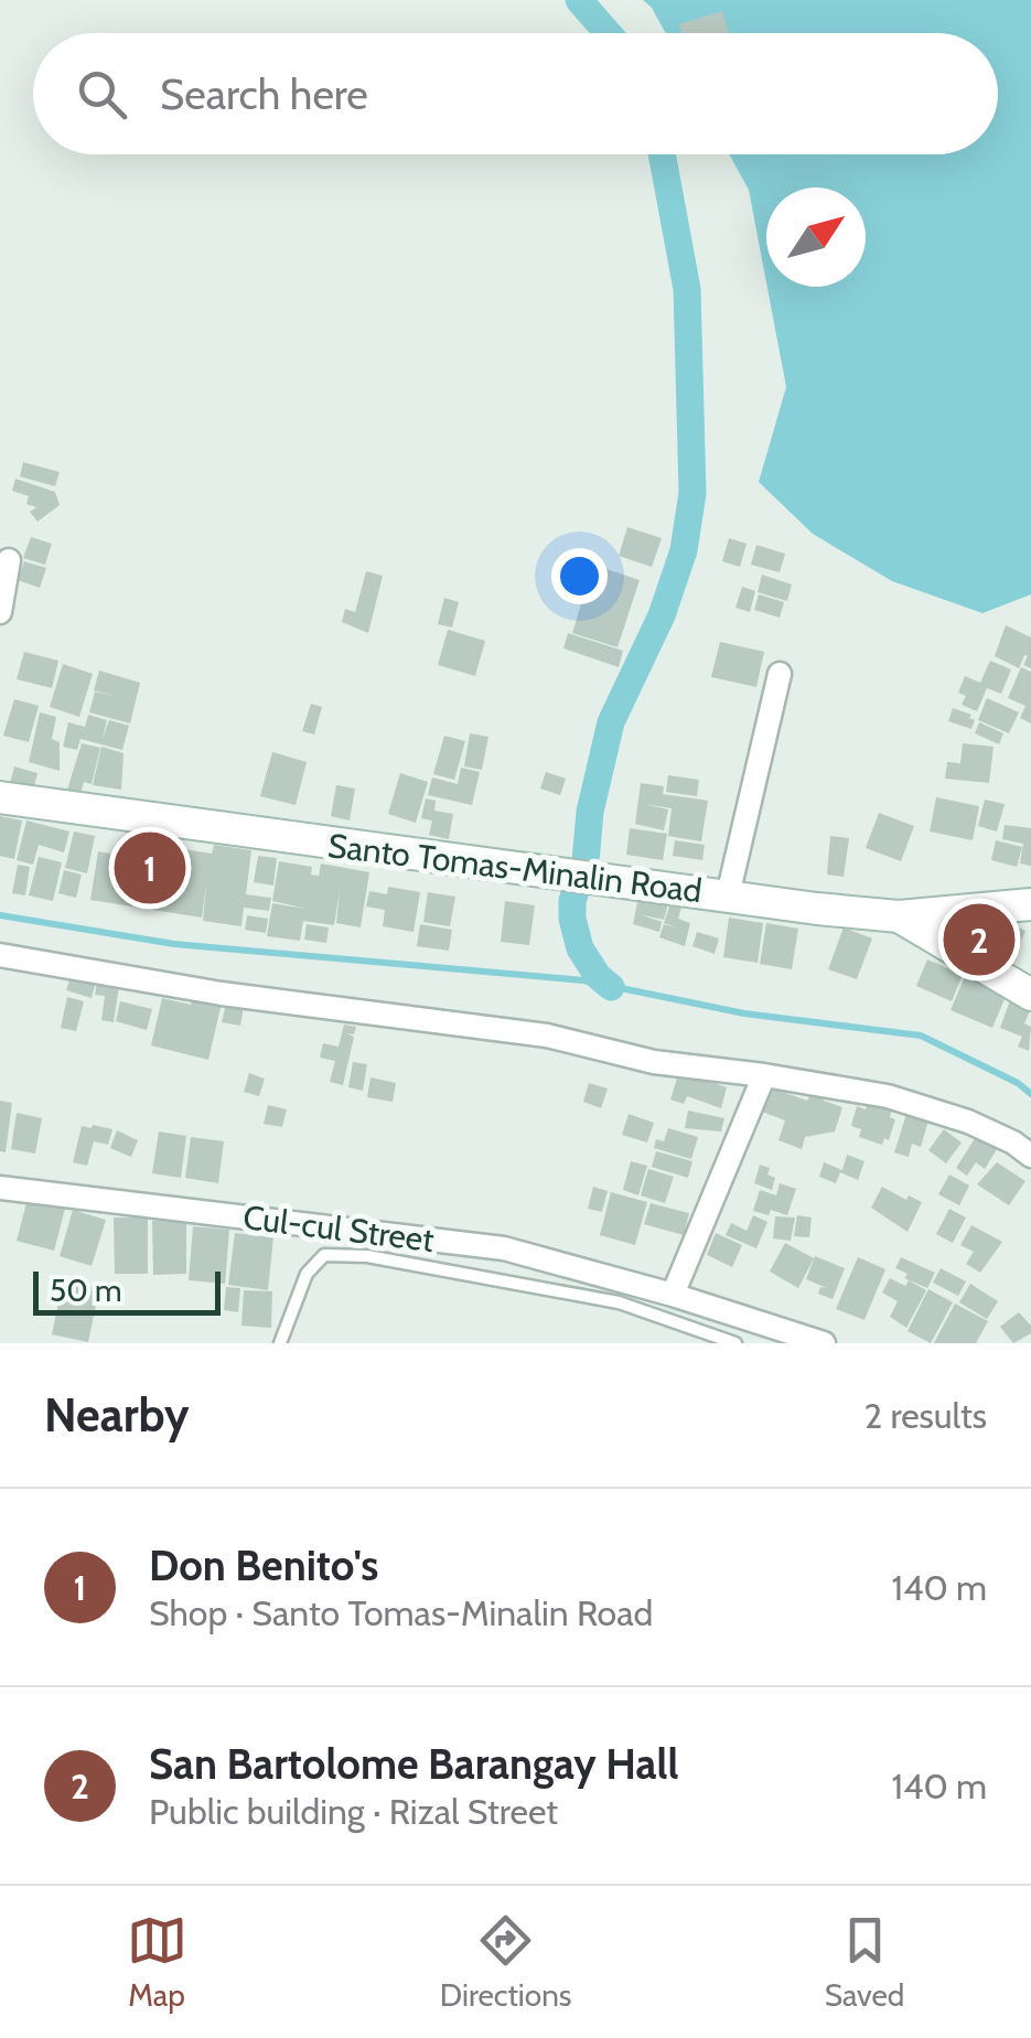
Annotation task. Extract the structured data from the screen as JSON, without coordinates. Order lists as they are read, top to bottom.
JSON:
{
  "streets": {
    "main road": ["Santo Tomas-Minalin Road"],
    "street": ["Cul-cul Street"]
  },
  "scale_bar": "50 m",
  "north": "top right",
  "page": {
    "search": "Search here",
    "pins": ["1", "2"],
    "scale": "50 m",
    "heading": ["Nearby", "2 results"],
    "list": [
      {
        "mark": "1",
        "name": "Don Benito's",
        "note": "Shop · Santo Tomas-Minalin Road",
        "value": "140 m"
      },
      {
        "mark": "2",
        "name": "San Bartolome Barangay Hall",
        "note": "Public building · Rizal Street",
        "value": "140 m"
      }
    ],
    "nav": ["Map", "Directions", "Saved"]
  }
}
